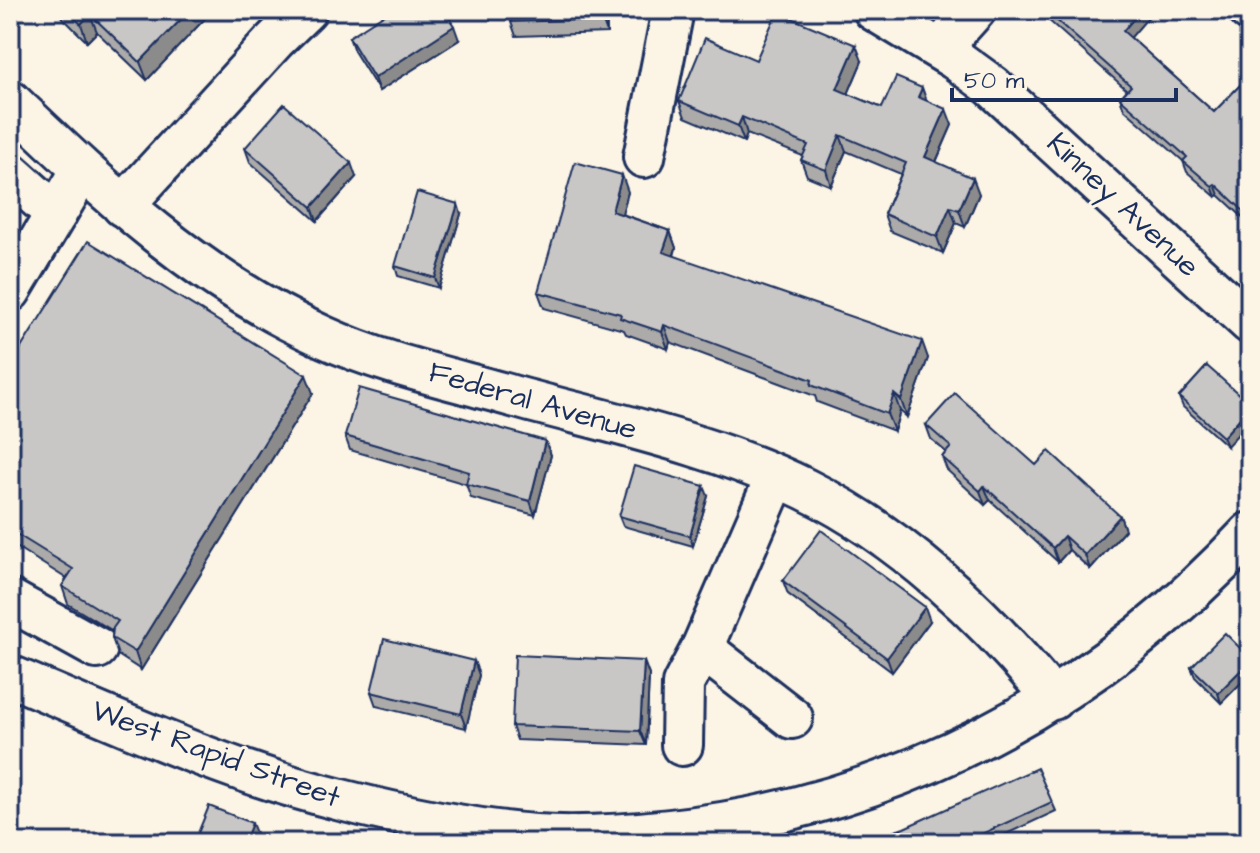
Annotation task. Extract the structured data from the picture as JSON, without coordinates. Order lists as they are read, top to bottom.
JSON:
{
  "streets": {
    "street": ["Kinney Avenue", "Federal Avenue", "West Rapid Street"]
  },
  "crossings": [
    ["Federal Avenue", "West Rapid Street"]
  ],
  "scale_bar": "50 m"
}
